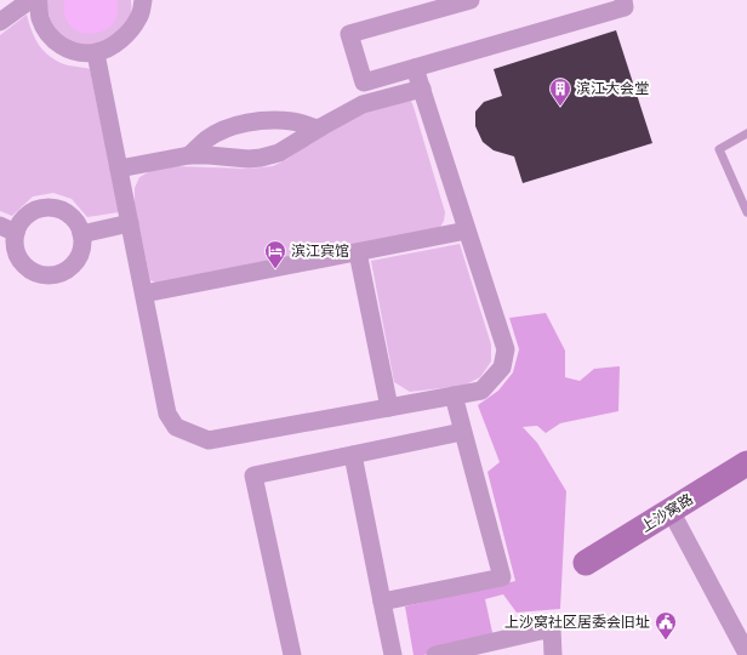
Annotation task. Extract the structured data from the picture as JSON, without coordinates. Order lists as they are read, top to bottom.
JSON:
{
  "streets": {
    "street": ["上沙窝路"]
  },
  "places": {
    "building": ["滨江大会堂"],
    "hotel": ["滨江宾馆"],
    "public building": ["上沙窝社区居委会旧址"]
  }
}
